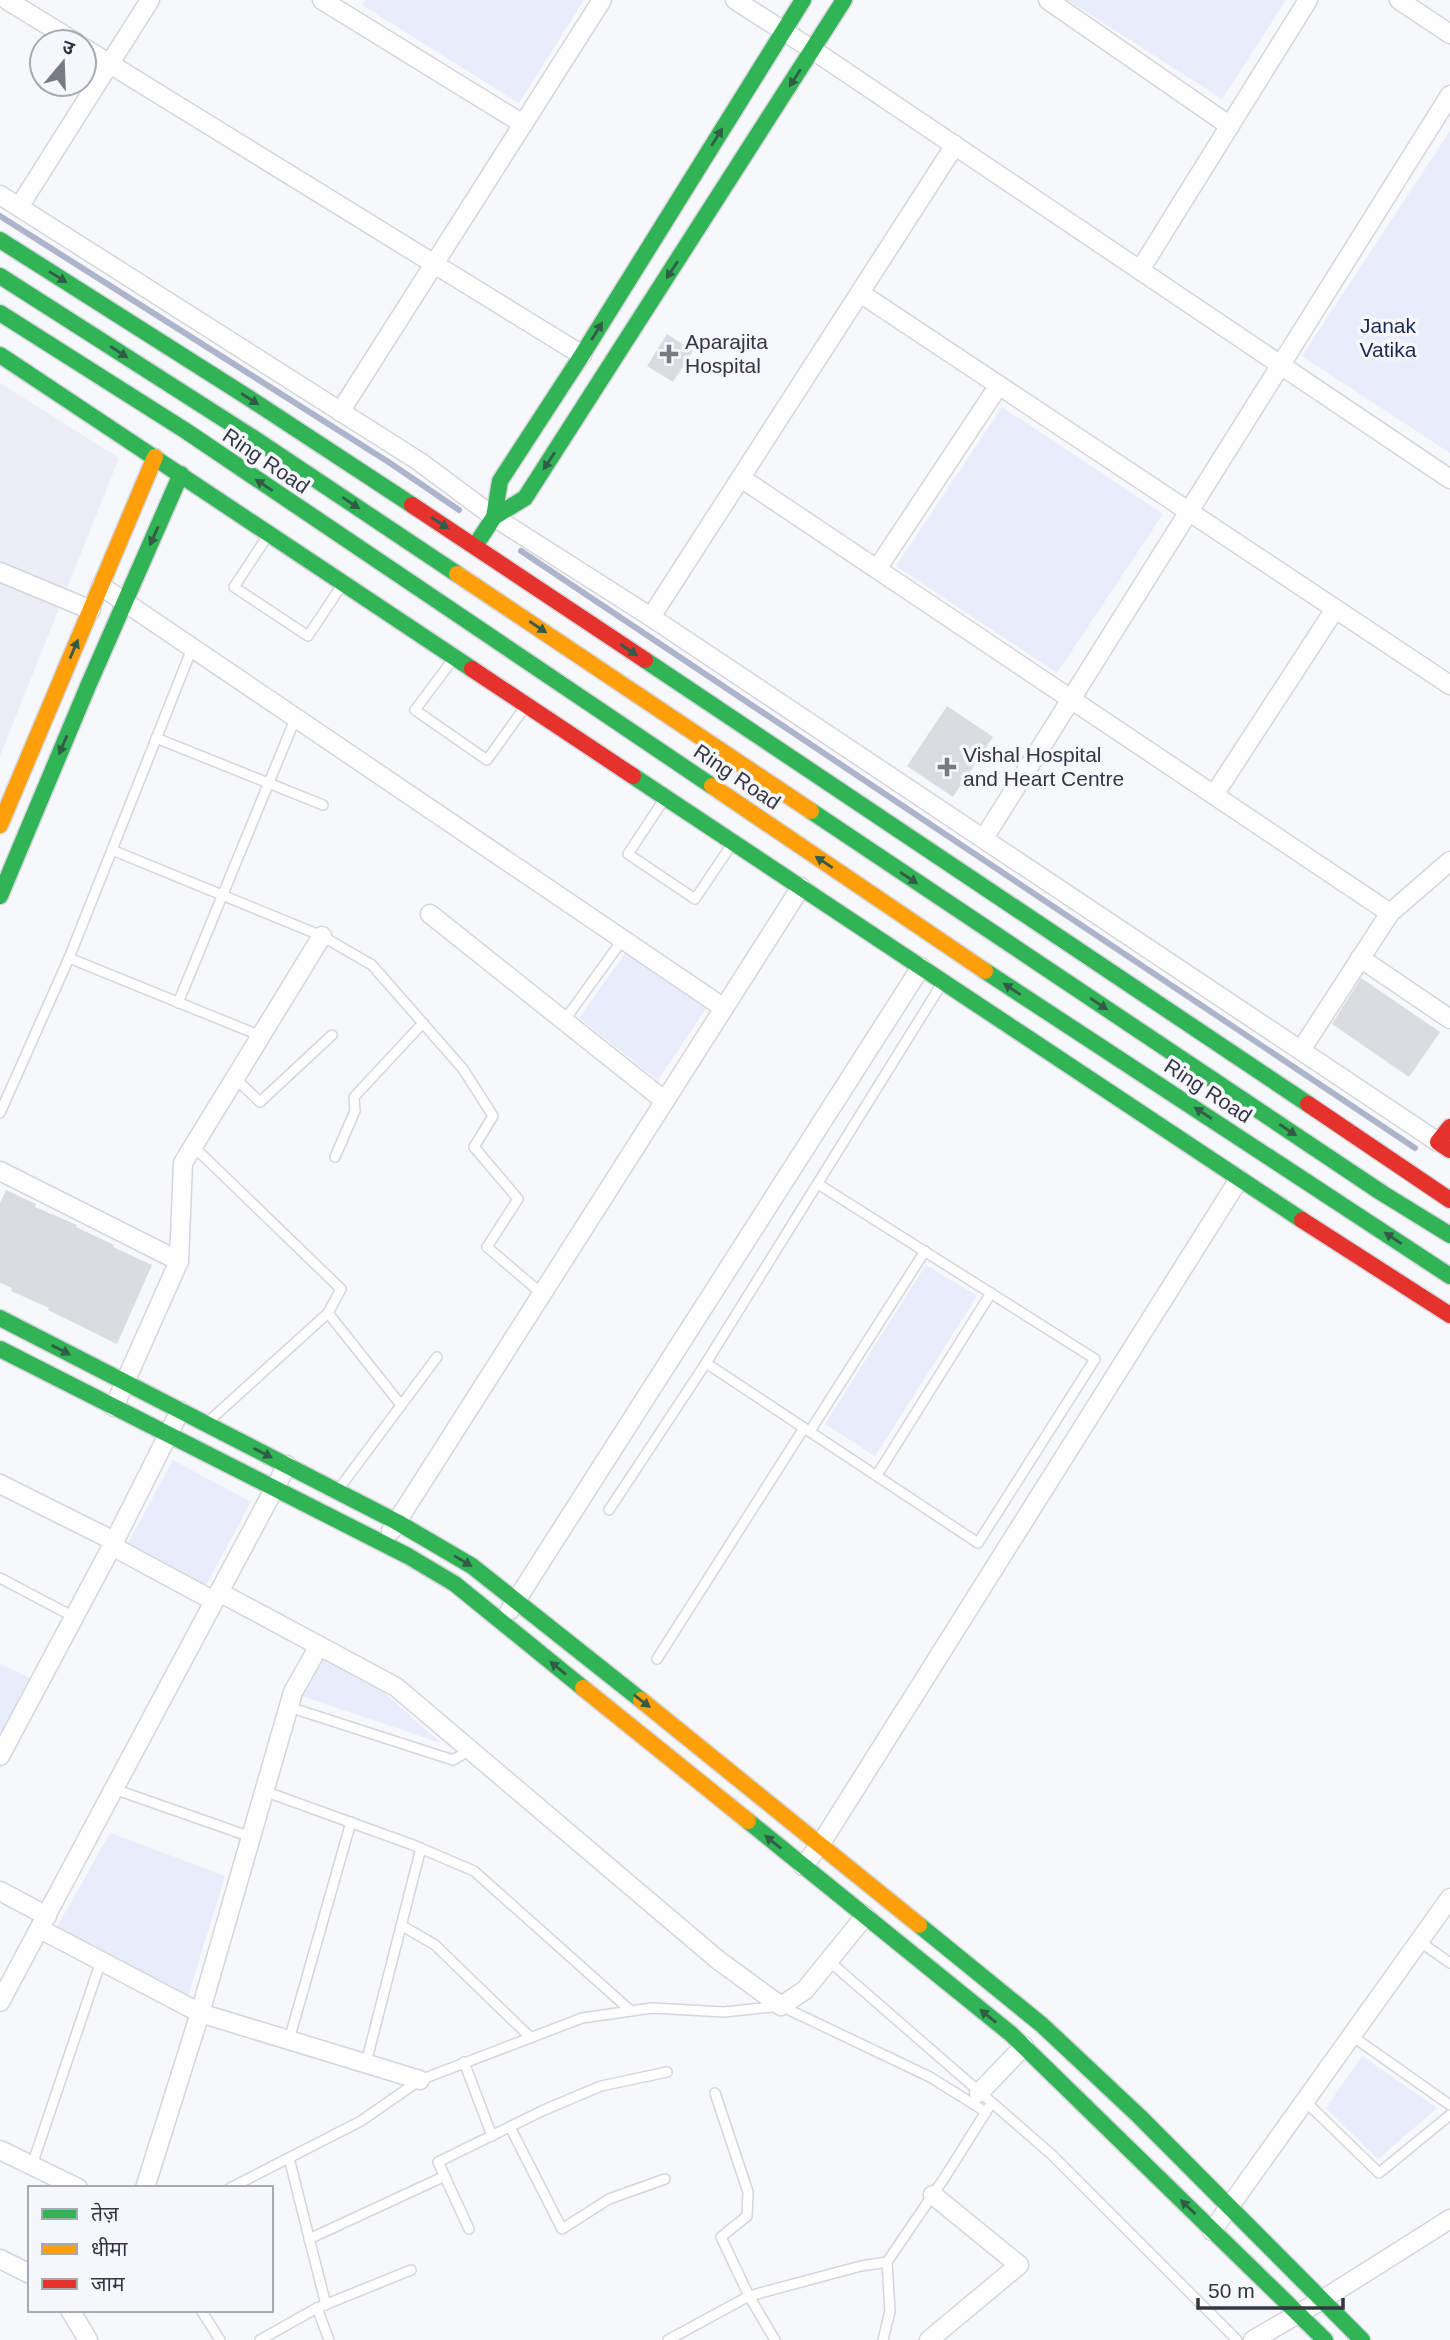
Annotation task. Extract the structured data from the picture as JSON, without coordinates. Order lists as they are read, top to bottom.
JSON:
{
  "streets": {
    "main road": ["Ring Road"]
  },
  "parks": ["Janak Vatika"],
  "places": {
    "health": ["Aparajita Hospital", "Vishal Hospital and Heart Centre"]
  },
  "legend": ["तेज़", "धीमा", "जाम"],
  "scale_bar": "50 m",
  "north": "top"
}
